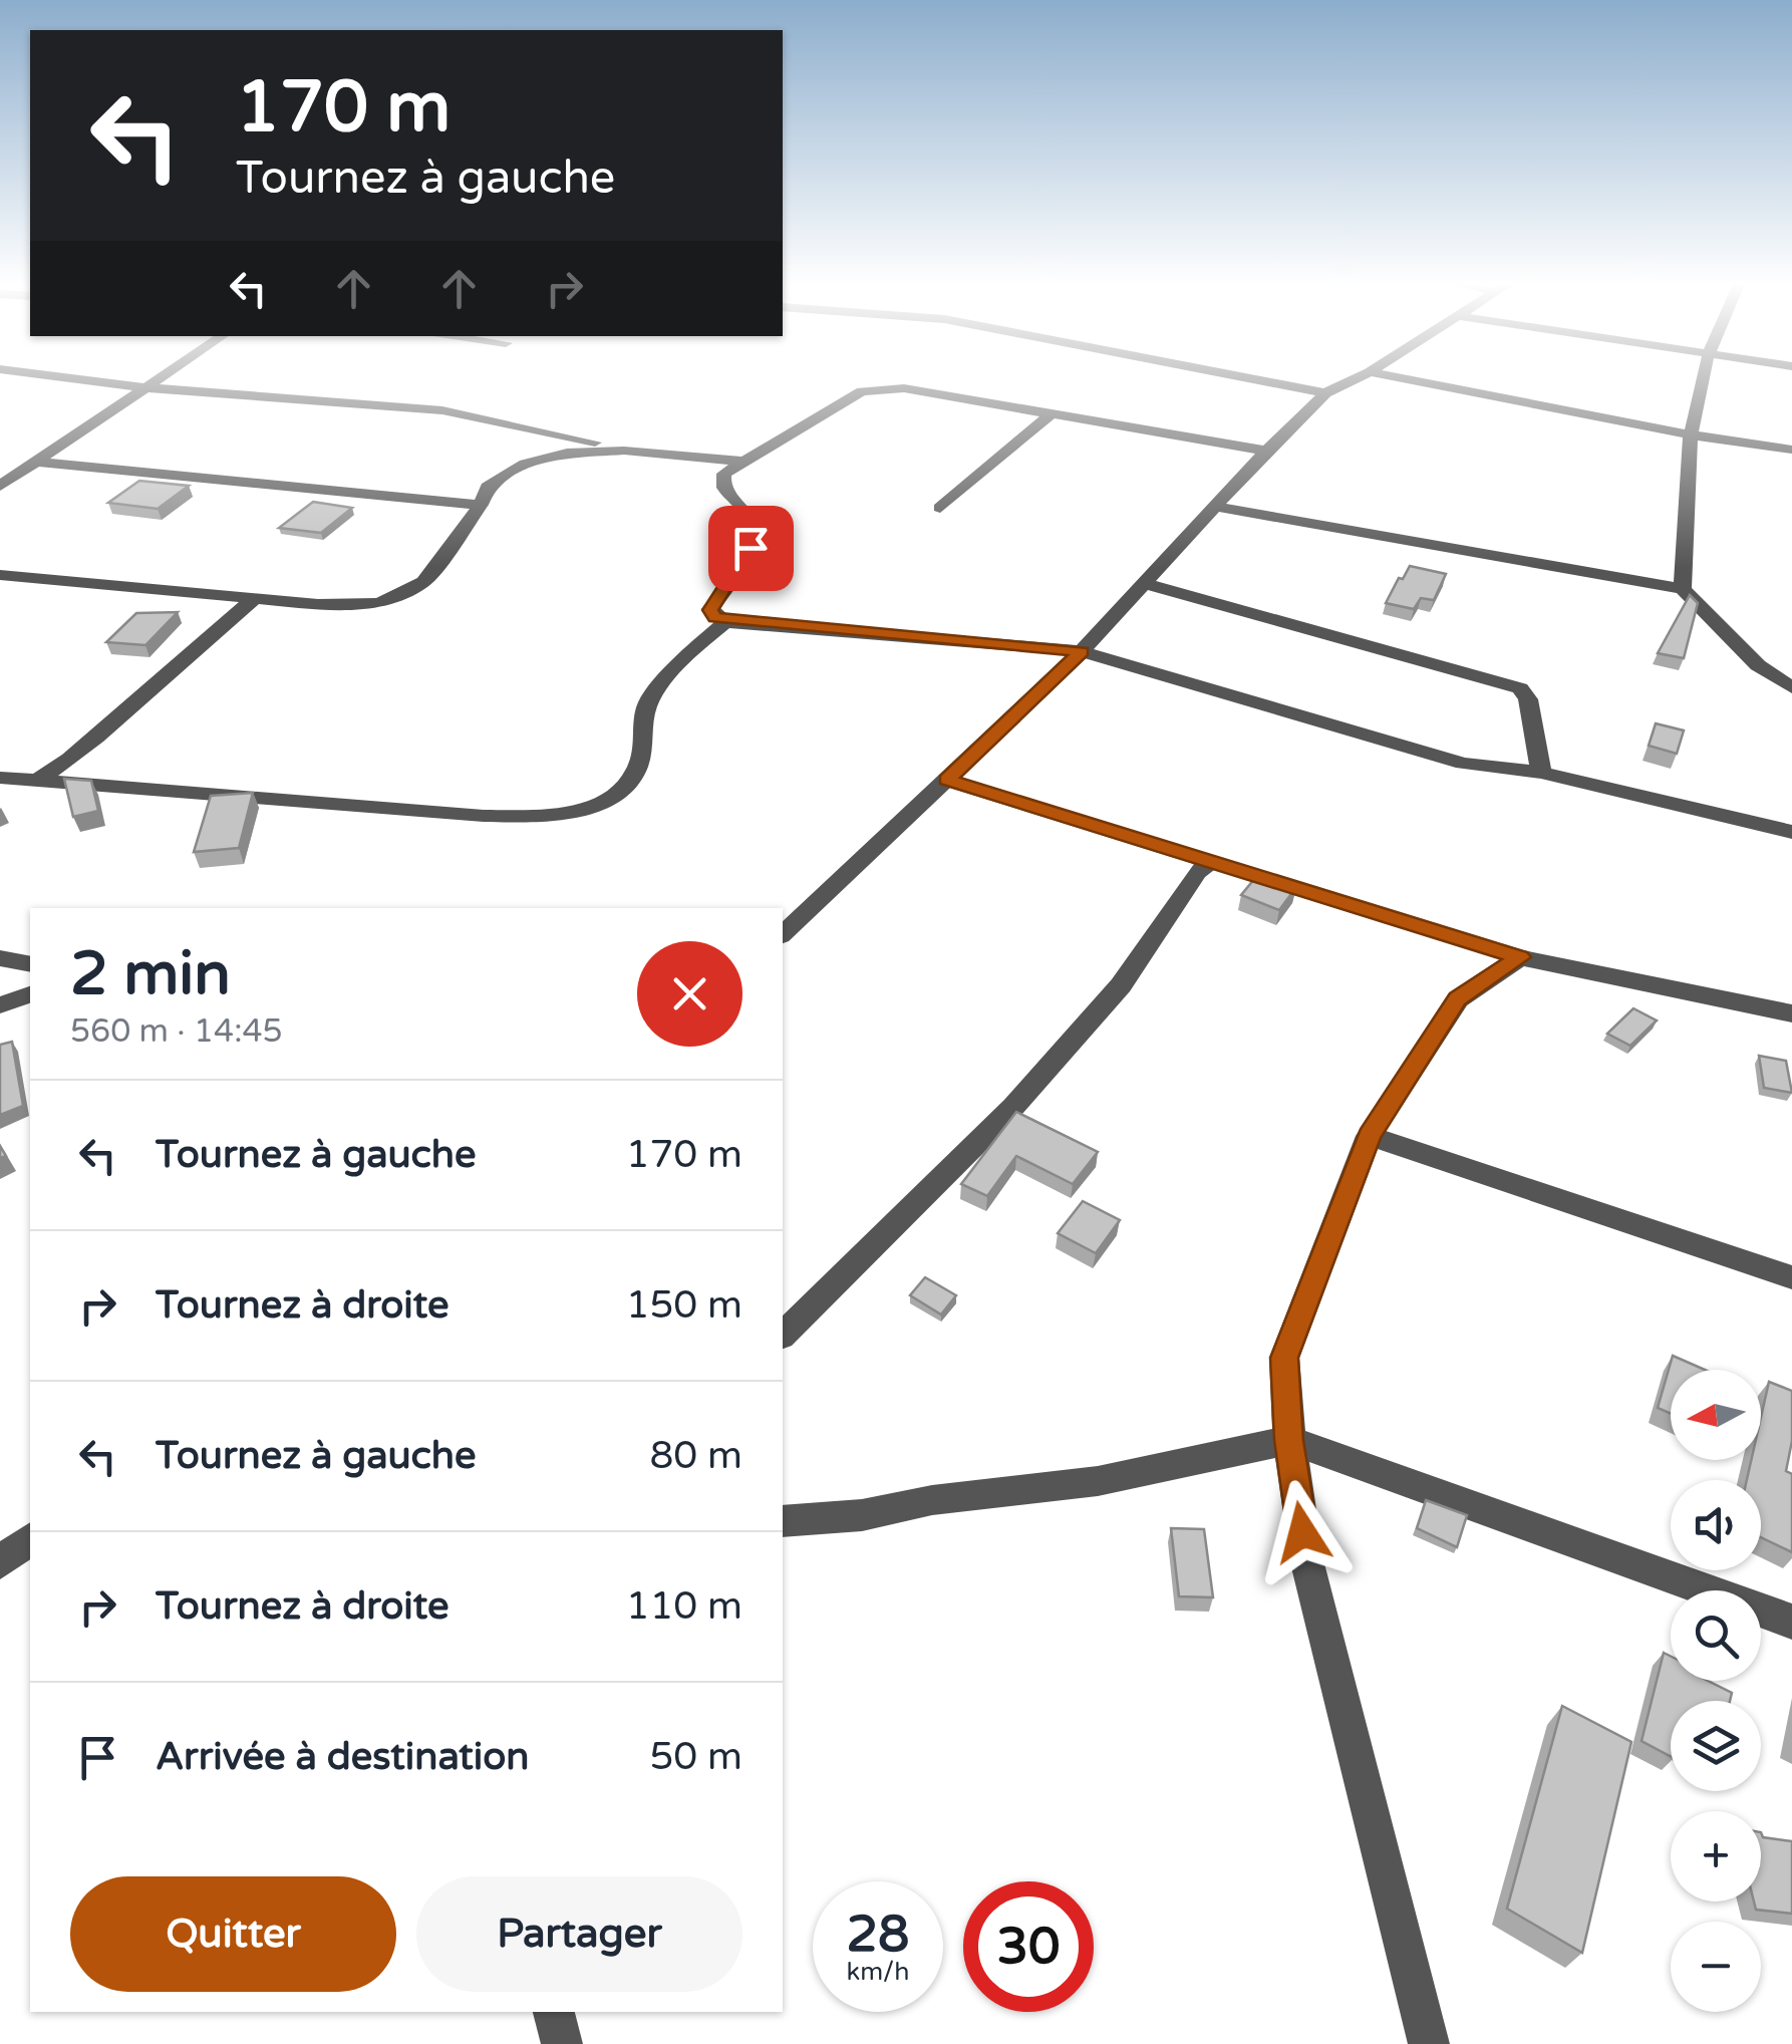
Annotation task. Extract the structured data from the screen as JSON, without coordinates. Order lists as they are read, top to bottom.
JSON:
{
  "north": "left",
  "page": {
    "turn": ["170 m", "Tournez à gauche"],
    "heading": ["2 min", "560 m · 14:45"],
    "list": [
      {
        "name": "Tournez à gauche",
        "value": "170 m"
      },
      {
        "name": "Tournez à droite",
        "value": "150 m"
      },
      {
        "name": "Tournez à gauche",
        "value": "80 m"
      },
      {
        "name": "Tournez à droite",
        "value": "110 m"
      },
      {
        "name": "Arrivée à destination",
        "value": "50 m"
      }
    ],
    "map_buttons": ["+", "−"],
    "buttons": ["Quitter", "Partager"],
    "speed": "28 km/h",
    "limit": "30"
  }
}
